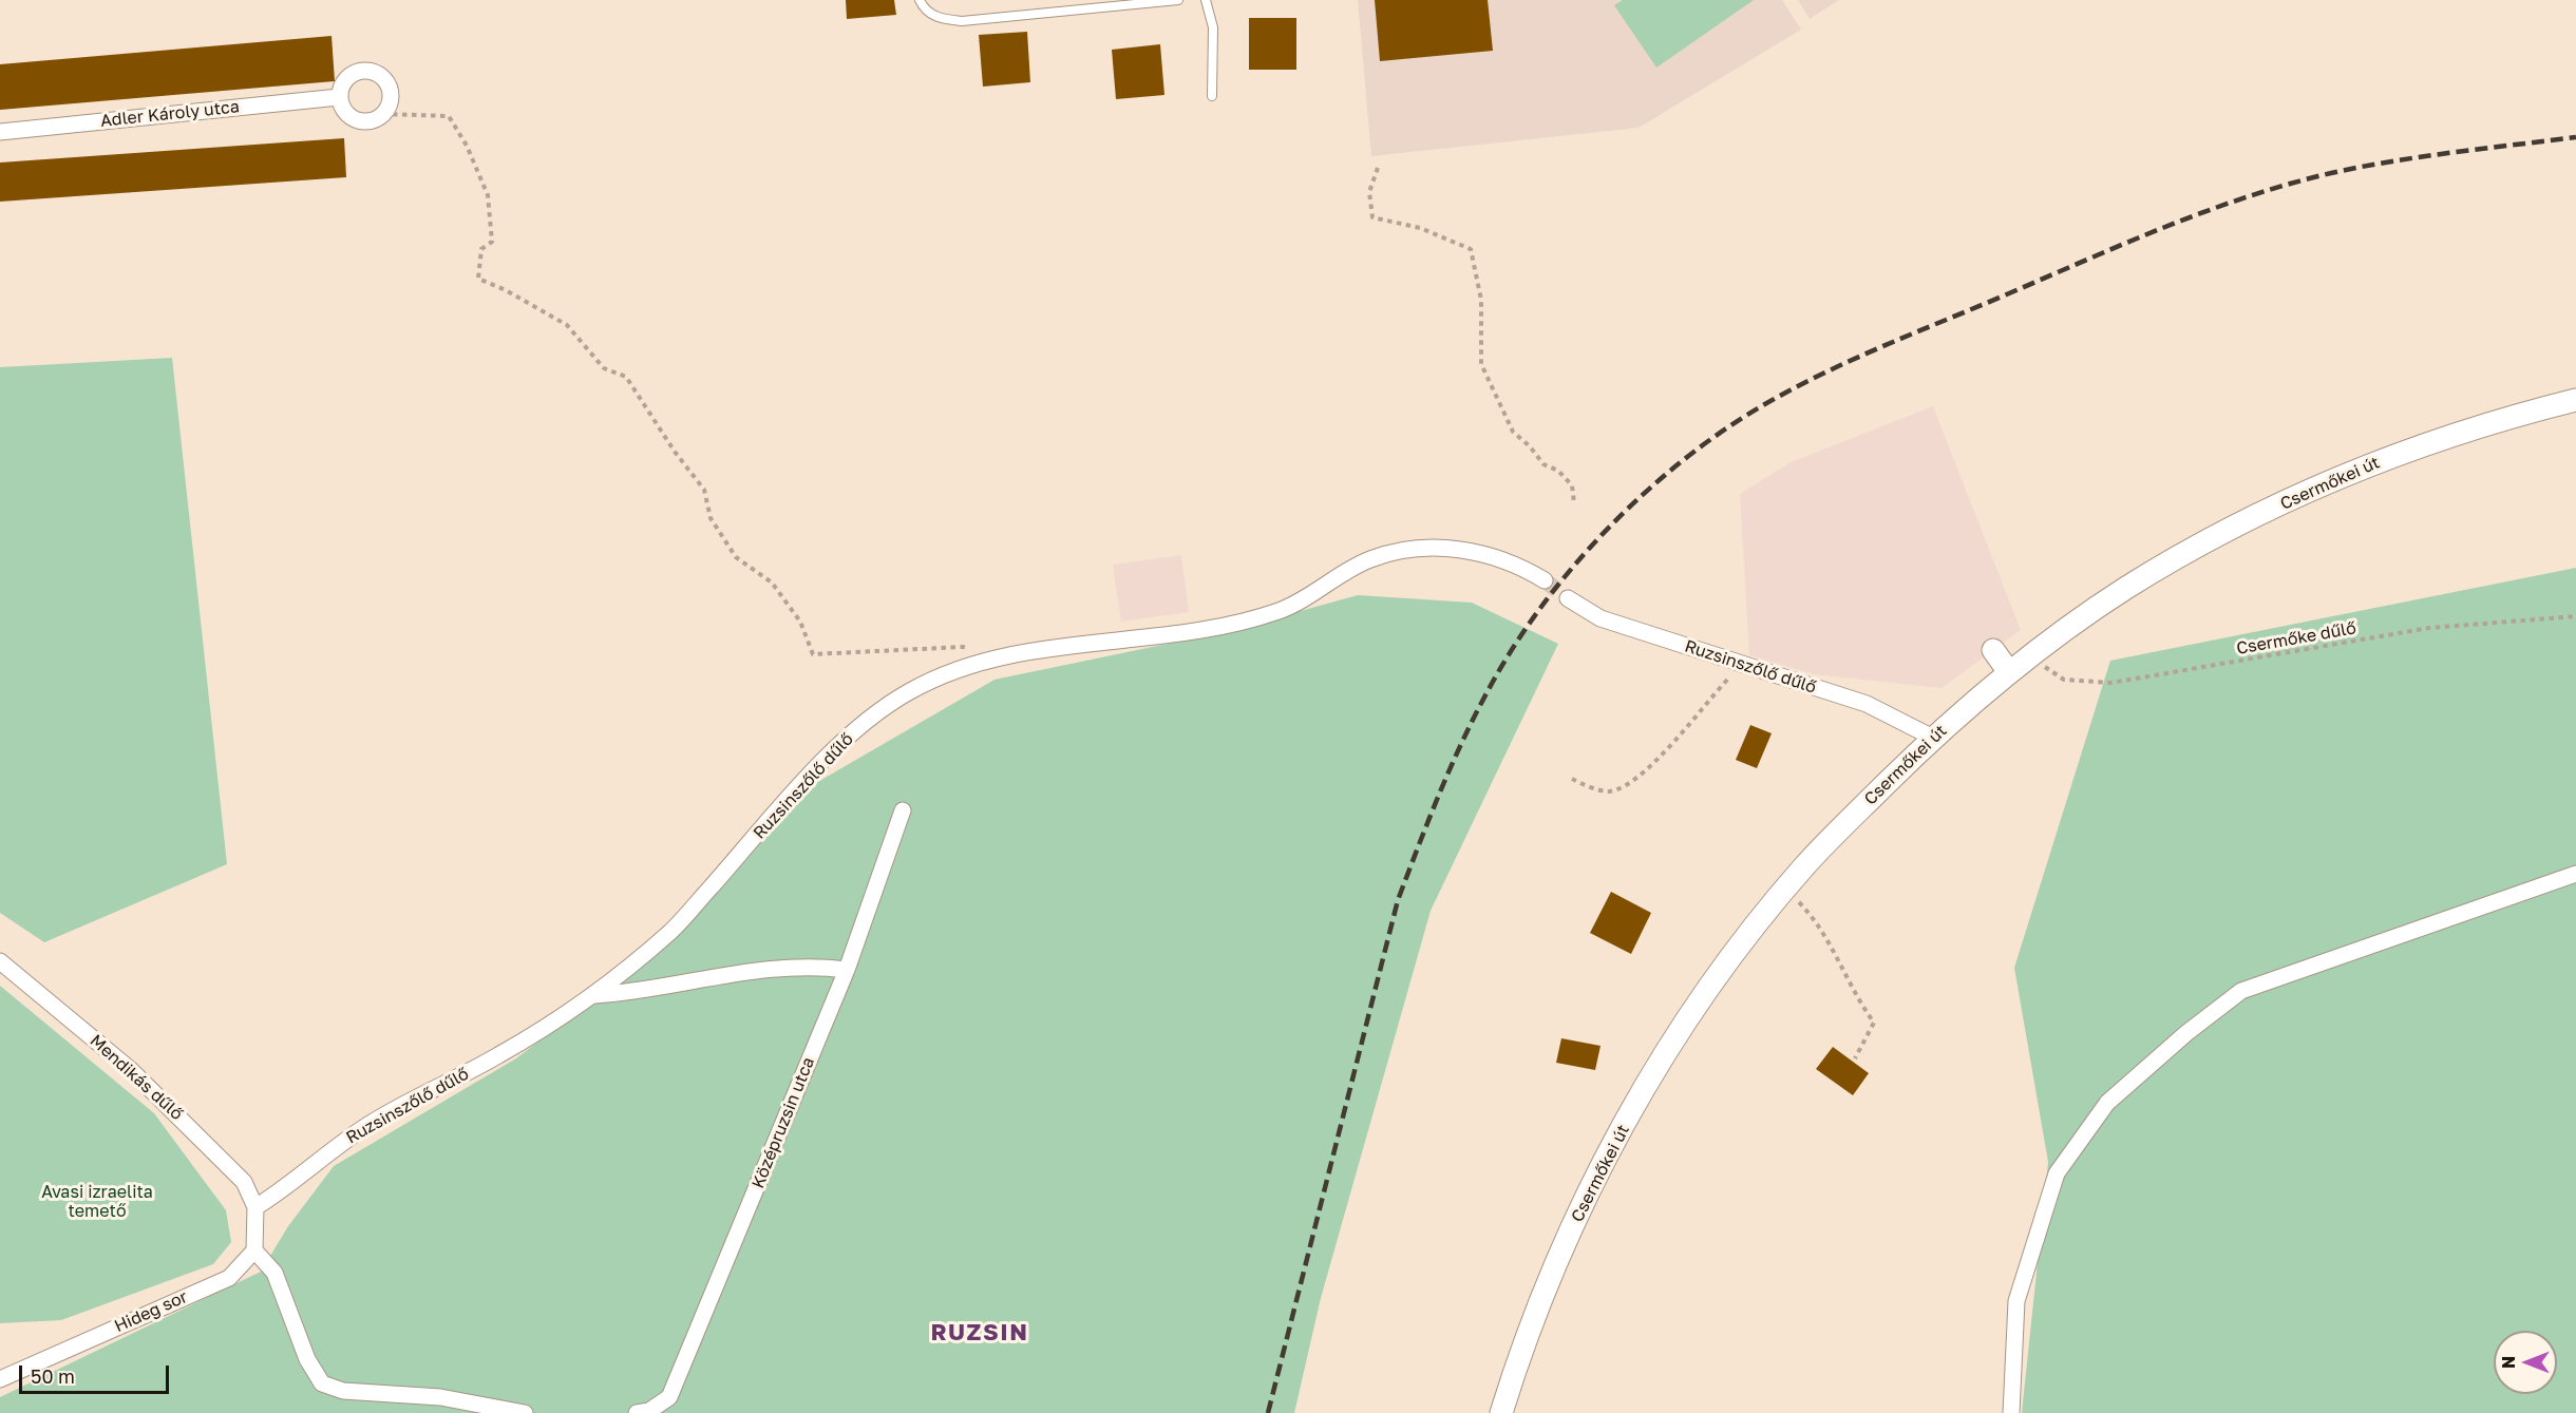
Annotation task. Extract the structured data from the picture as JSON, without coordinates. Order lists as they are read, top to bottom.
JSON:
{
  "streets": {
    "main road": ["Csermőkei út"],
    "street": [
      "Adler Károly utca",
      "Ruzsinszőlő dűlő",
      "Mendikás dűlő",
      "Középruzsin utca",
      "Hideg sor"
    ],
    "path": ["Csermőke dűlő"]
  },
  "crossings": [
    ["Csermőkei út", "Csermőke dűlő"],
    ["Csermőkei út", "Ruzsinszőlő dűlő"],
    ["Ruzsinszőlő dűlő", "Mendikás dűlő"]
  ],
  "districts": ["RUZSIN"],
  "parks": ["Avasi izraelita temető"],
  "scale_bar": "50 m",
  "north": "left"
}
